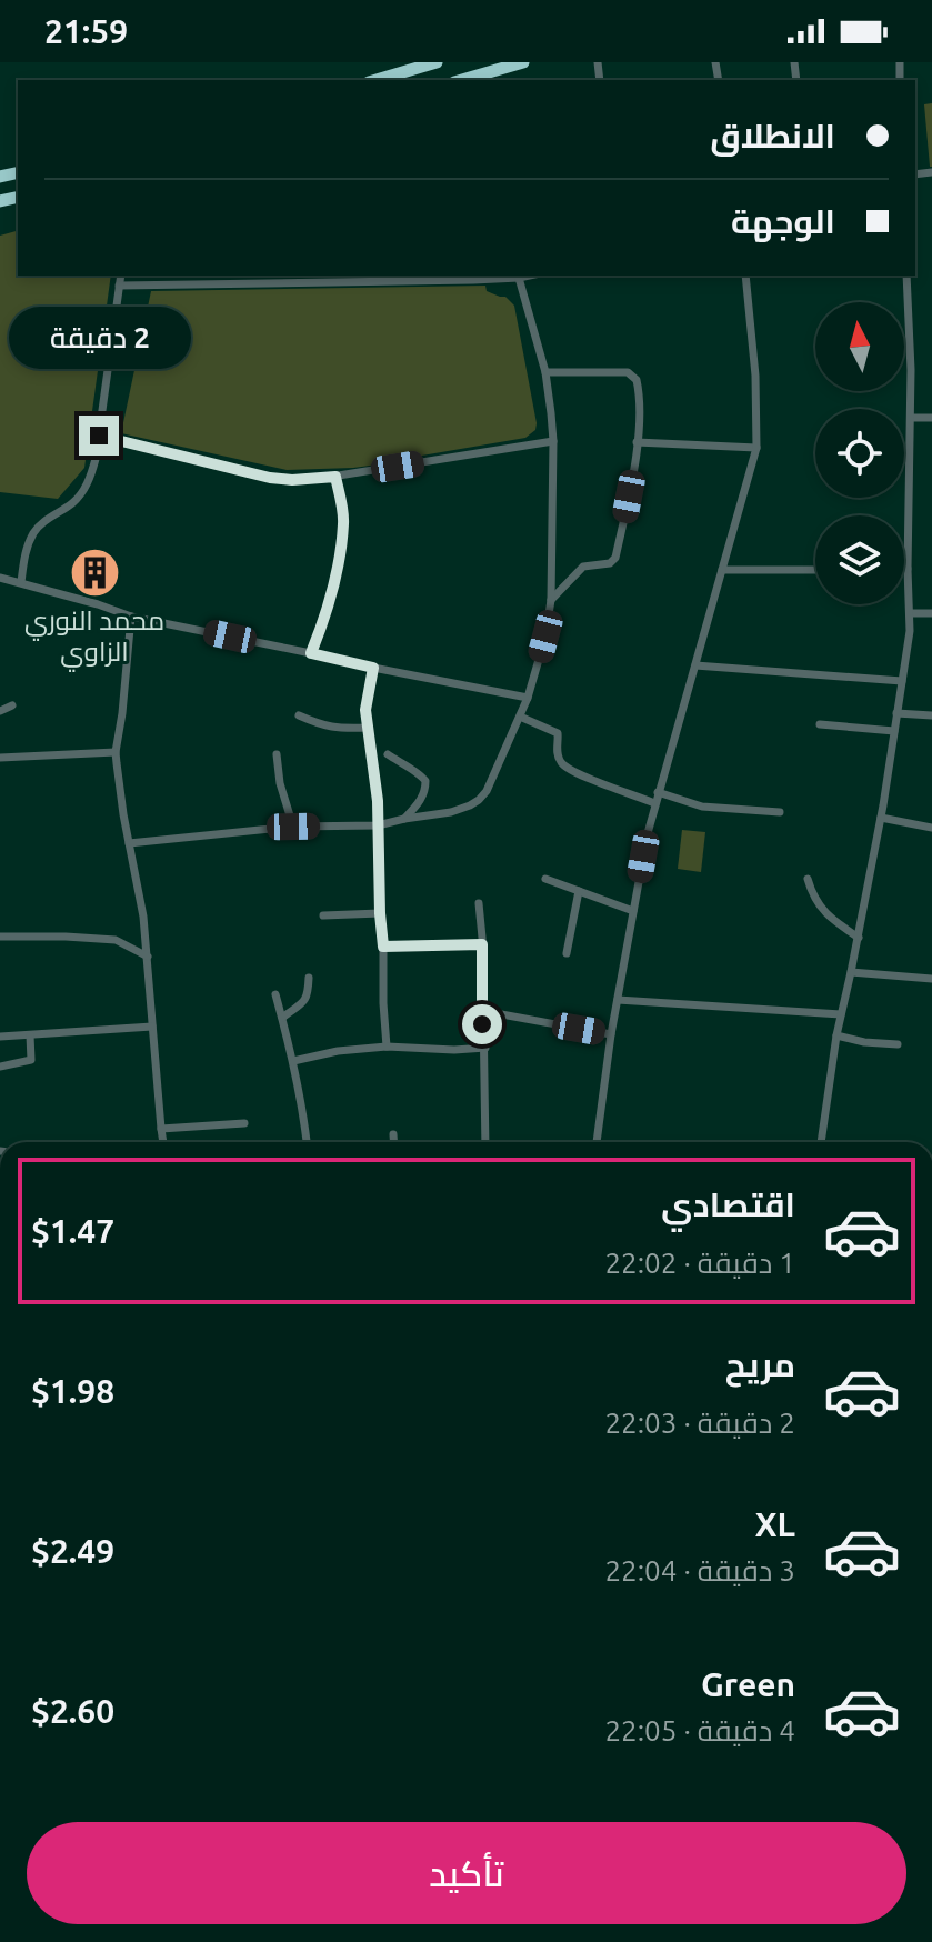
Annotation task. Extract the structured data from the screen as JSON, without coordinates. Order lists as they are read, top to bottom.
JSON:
{
  "places": {
    "building": ["محمد النوري الزاوي"]
  },
  "north": "top",
  "page": {
    "status": "21:59",
    "banner": ["الانطلاق", "الوجهة"],
    "bubble": "2 دقيقة",
    "list": [
      {
        "name": "اقتصادي",
        "note": "1 دقيقة · 22:02",
        "value": "$1.47"
      },
      {
        "name": "مريح",
        "note": "2 دقيقة · 22:03",
        "value": "$1.98"
      },
      {
        "name": "XL",
        "note": "3 دقيقة · 22:04",
        "value": "$2.49"
      },
      {
        "name": "Green",
        "note": "4 دقيقة · 22:05",
        "value": "$2.60"
      }
    ],
    "buttons": "تأكيد"
  }
}
